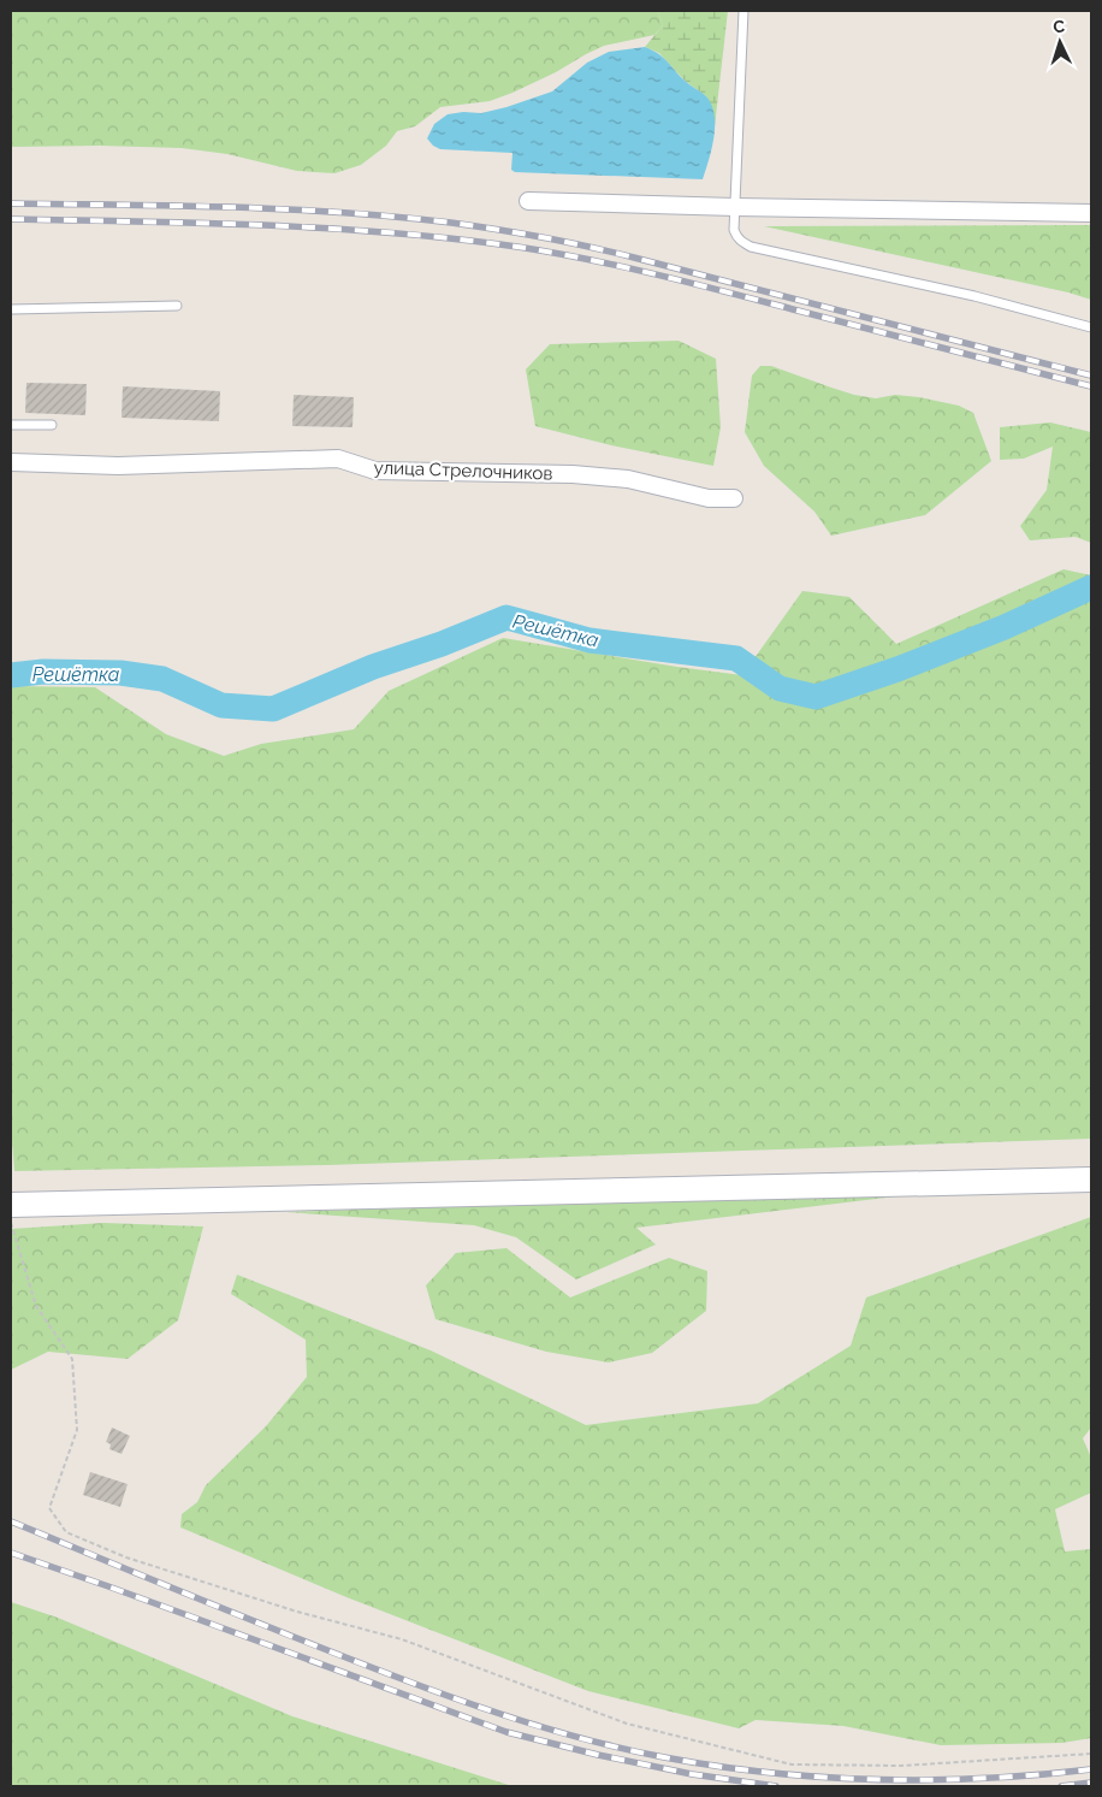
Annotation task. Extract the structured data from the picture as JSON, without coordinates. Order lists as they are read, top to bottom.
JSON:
{
  "streets": {
    "street": ["улица Стрелочников"]
  },
  "water": ["Решётка"],
  "north": "top"
}
